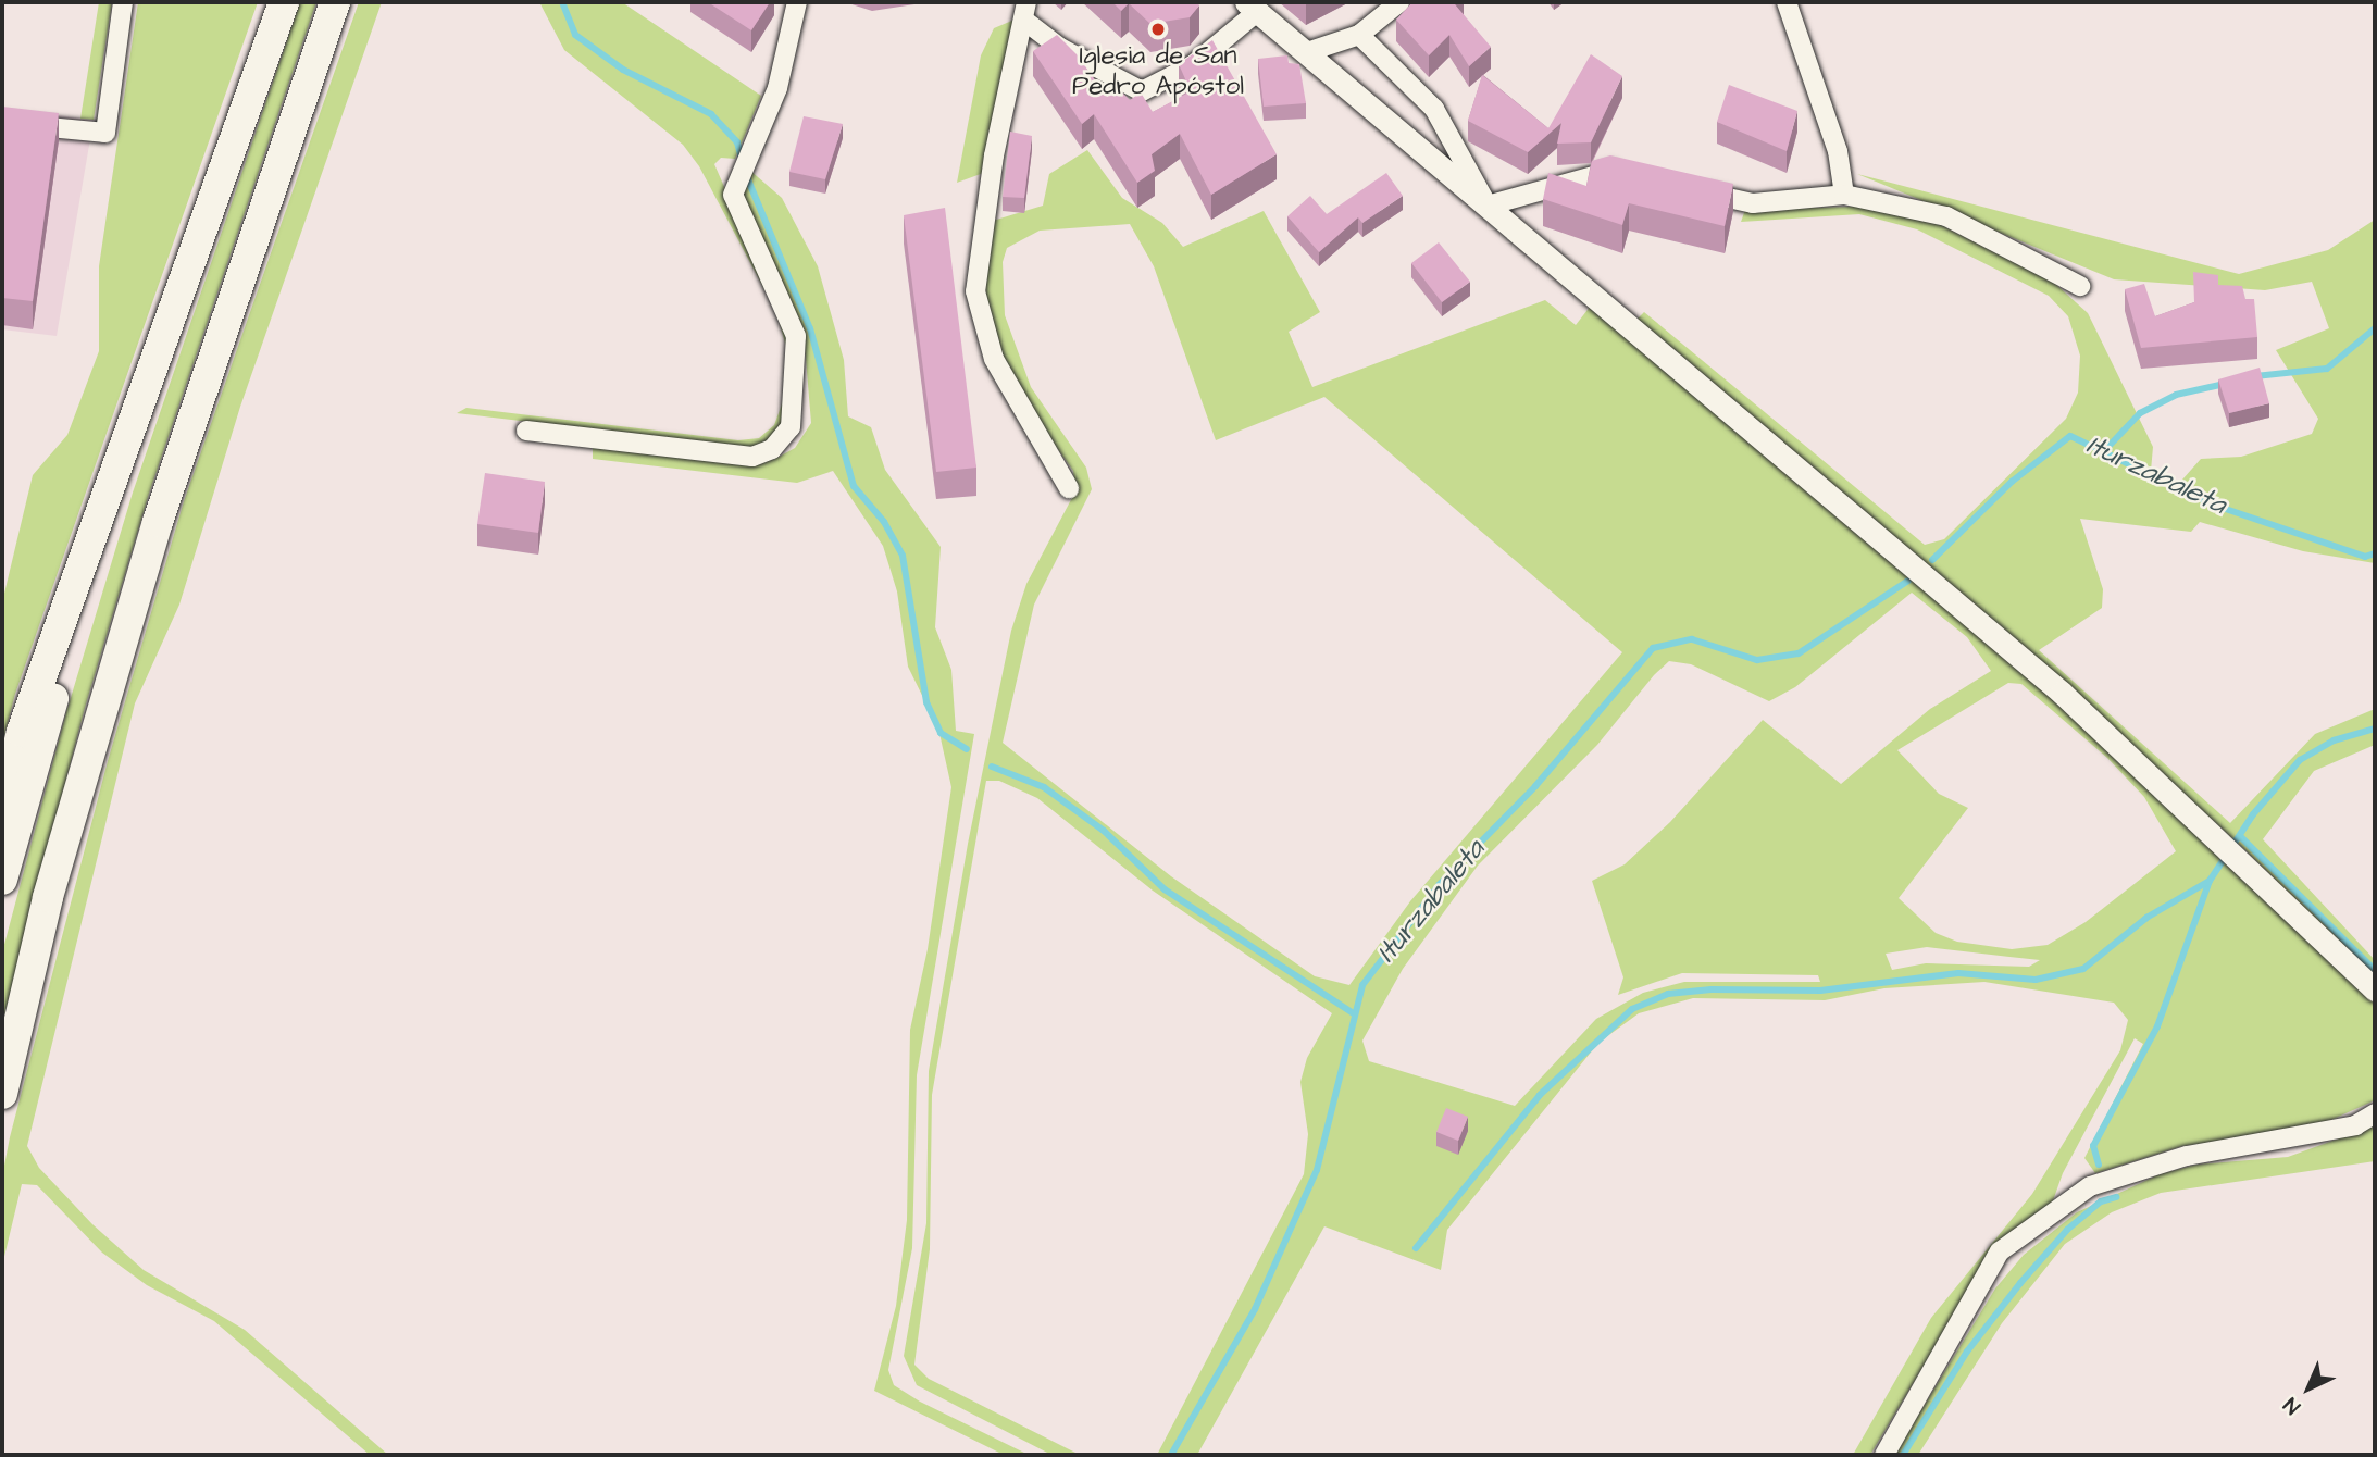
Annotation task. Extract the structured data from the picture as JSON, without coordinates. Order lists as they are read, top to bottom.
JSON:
{
  "water": ["Iturzabaleta"],
  "places": ["Iglesia de San Pedro Apóstol"],
  "north": "bottom left"
}
